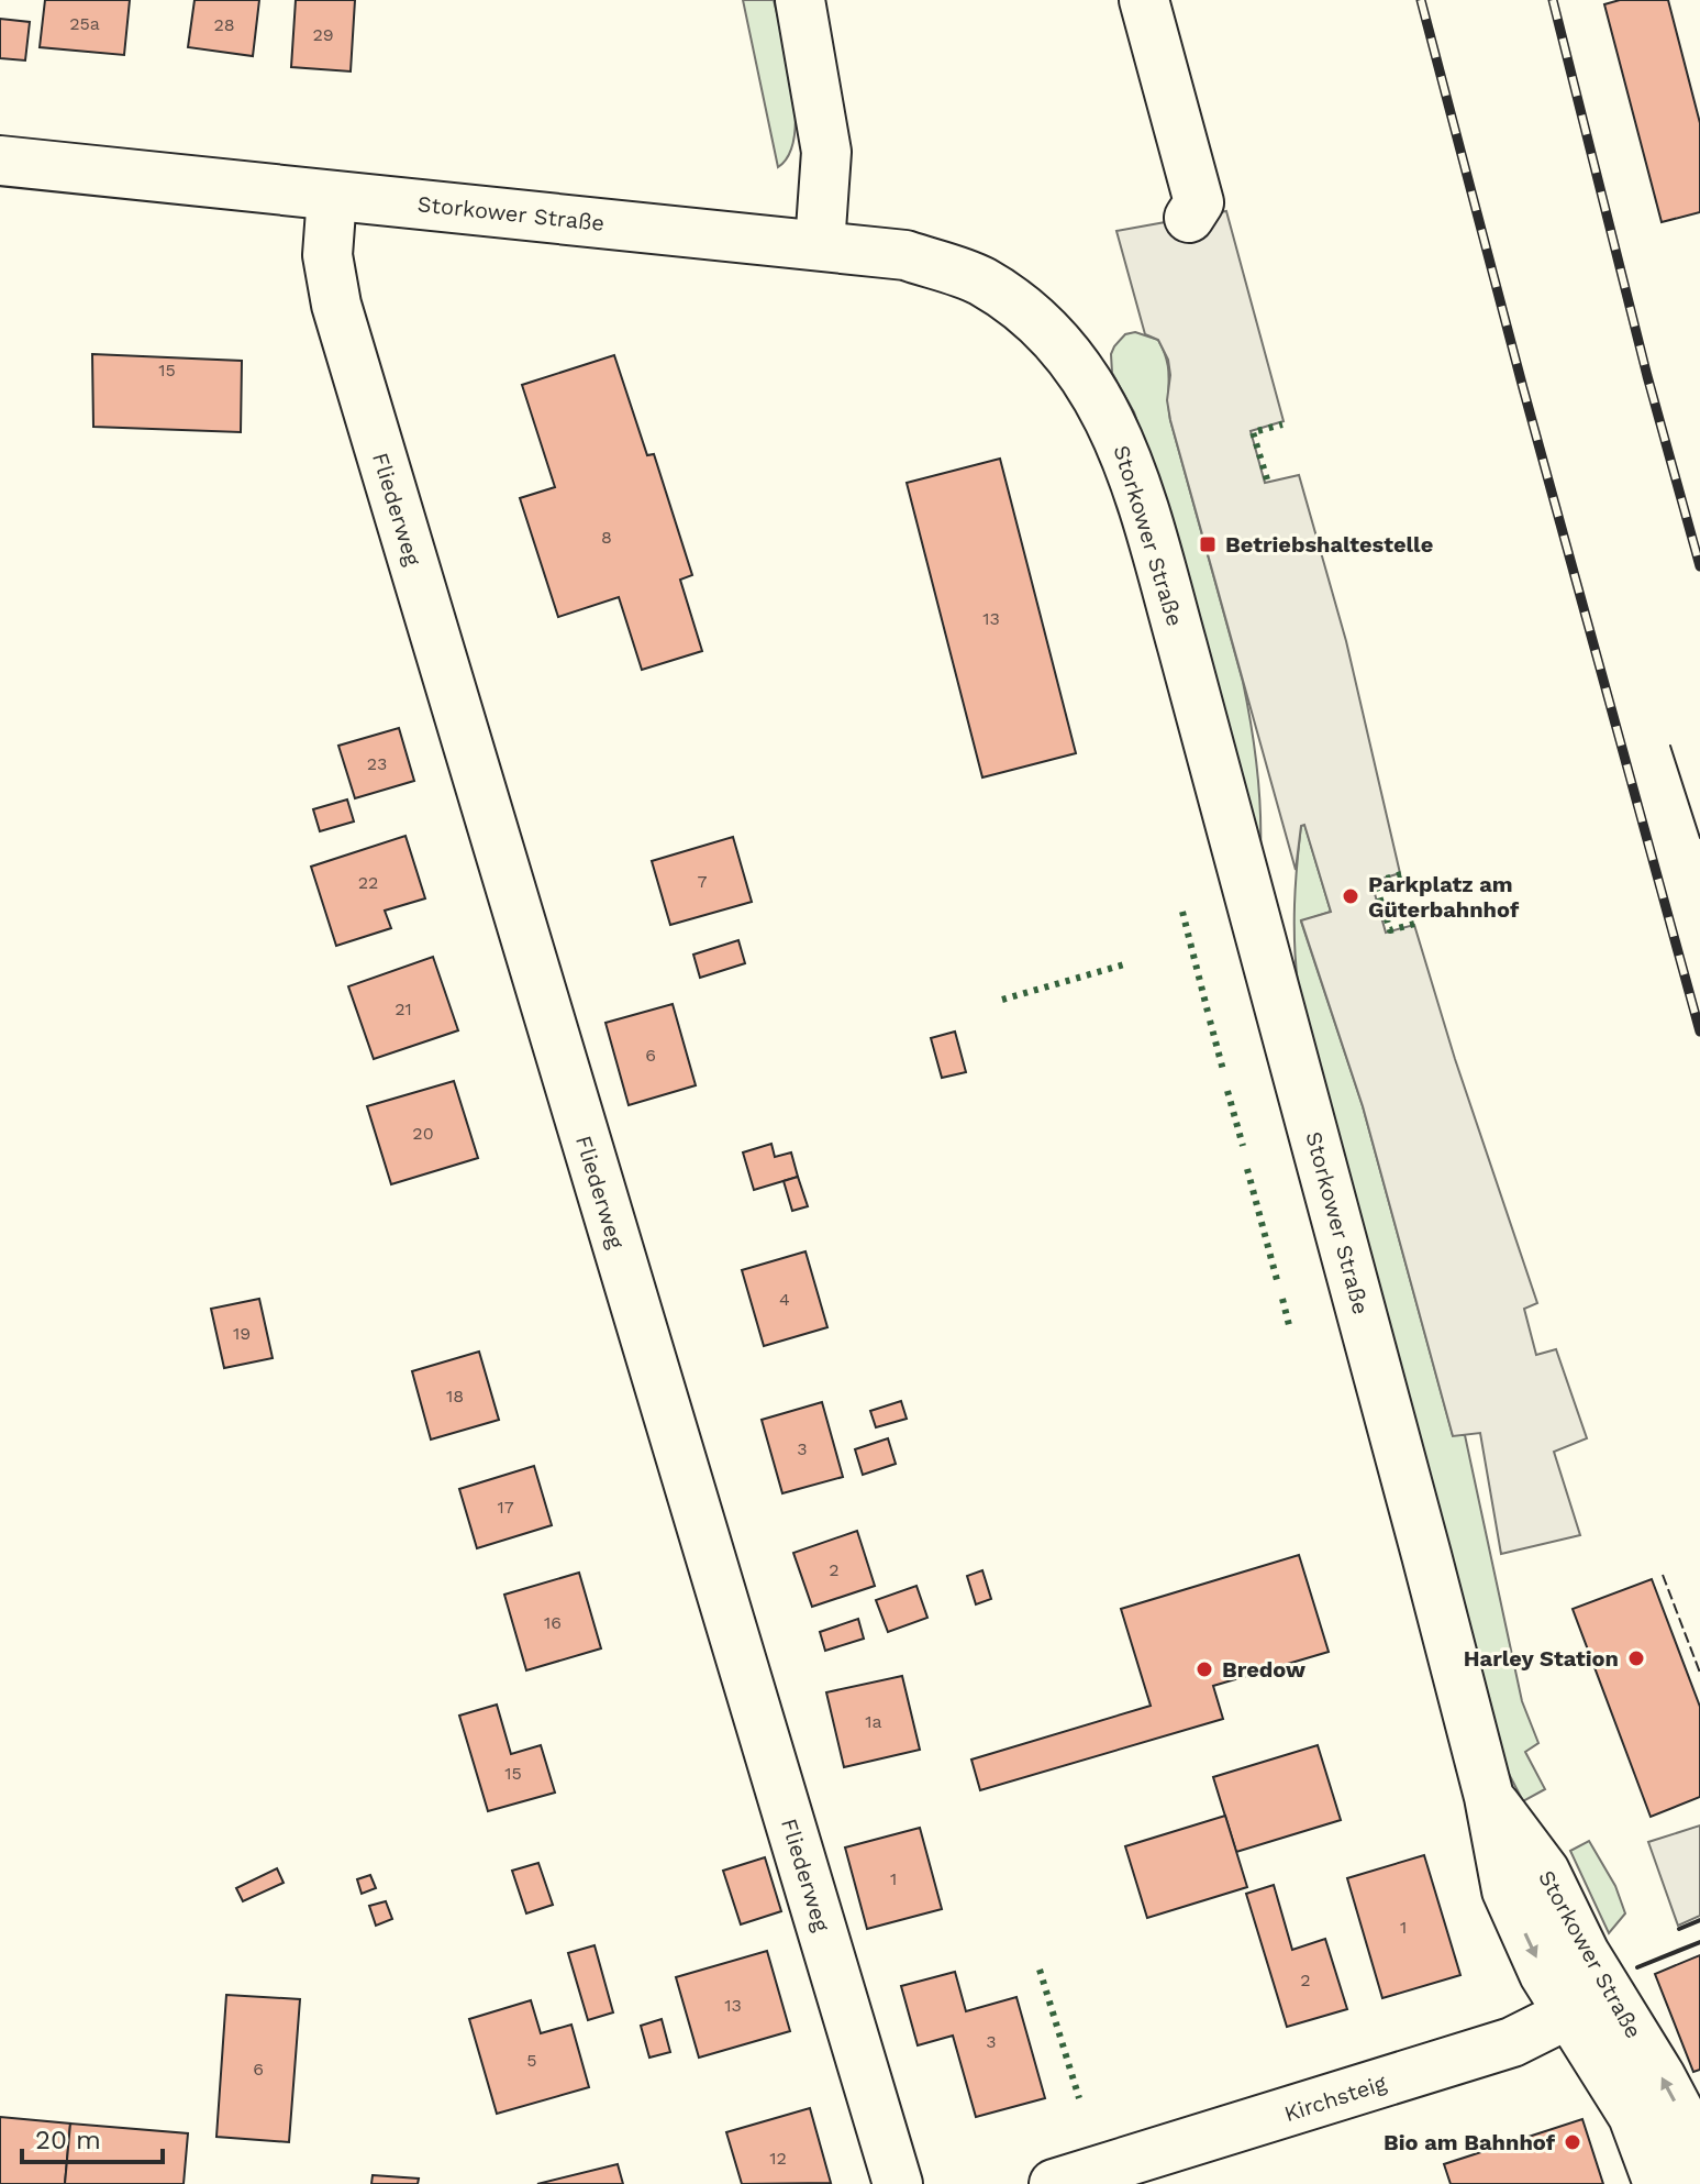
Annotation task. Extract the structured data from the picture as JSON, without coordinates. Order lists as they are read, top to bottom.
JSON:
{
  "streets": {
    "main road": ["Storkower Straße", "Fliederweg", "Kirchsteig"]
  },
  "crossings": [
    ["Storkower Straße", "Fliederweg"],
    ["Storkower Straße", "Kirchsteig"]
  ],
  "places": {
    "transit": ["Betriebshaltestelle"],
    "other": [
      "Parkplatz am Güterbahnhof",
      "Harley Station",
      "Bredow",
      "Bio am Bahnhof"
    ]
  },
  "house_numbers": [
    "25a",
    "28",
    "29",
    "15",
    "8",
    "13",
    "23",
    "7",
    "22",
    "21",
    "6",
    "20",
    "4",
    "19",
    "18",
    "3",
    "17",
    "2",
    "16",
    "1a",
    "15",
    "1",
    "1",
    "2",
    "13",
    "3",
    "5",
    "6",
    "12"
  ],
  "scale_bar": "20 m"
}
